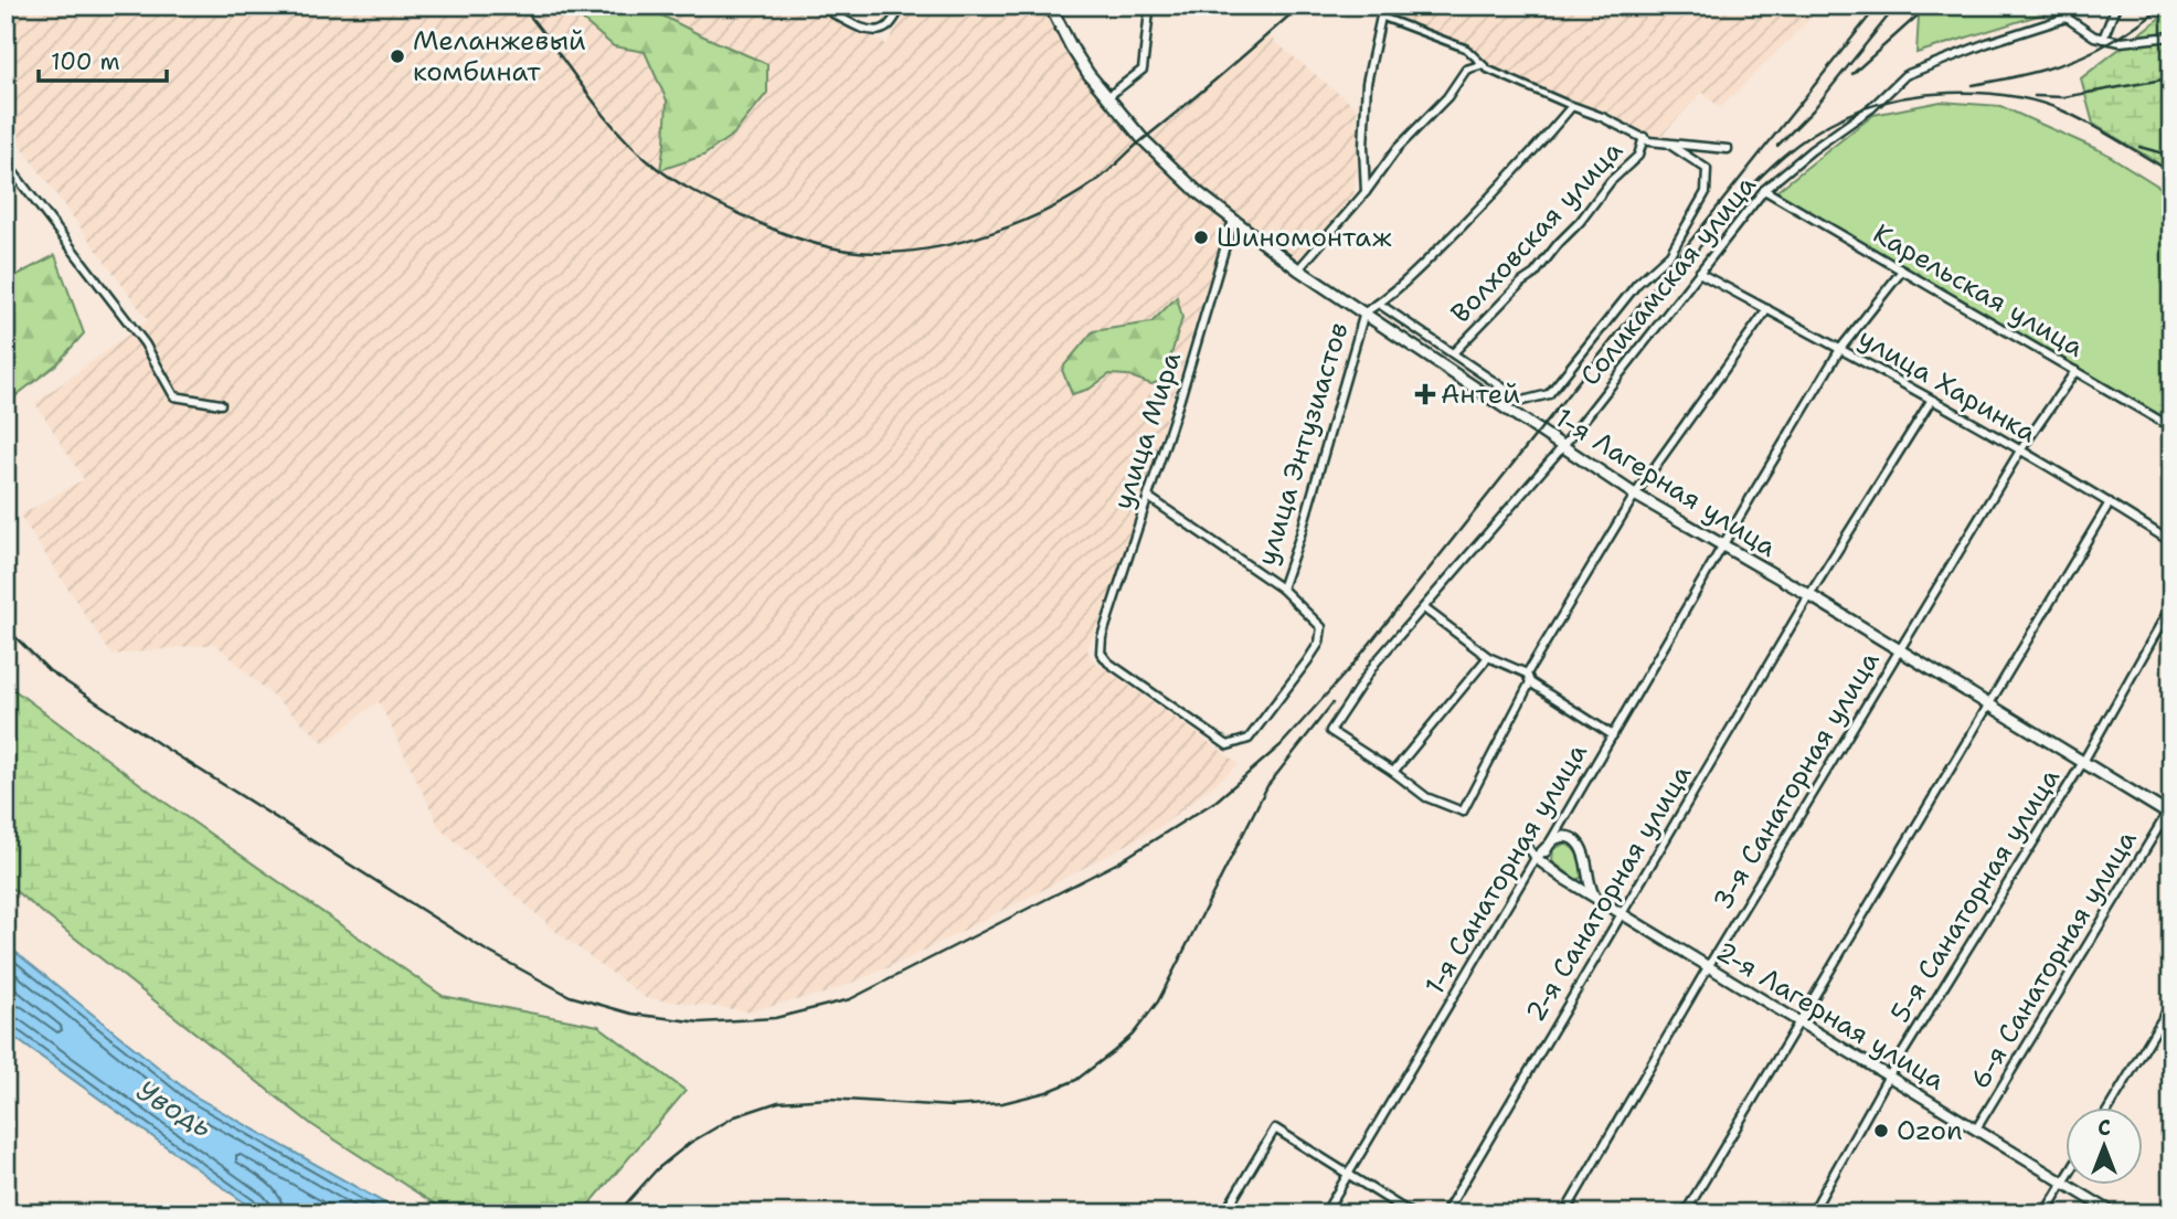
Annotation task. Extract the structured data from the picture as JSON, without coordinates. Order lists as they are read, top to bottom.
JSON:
{
  "streets": {
    "main road": ["1-я Лагерная улица"],
    "street": [
      "Волховская улица",
      "Соликамская улица",
      "Карельская улица",
      "улица Харинка",
      "улица Мира",
      "улица Энтузиастов",
      "3-я Санаторная улица",
      "1-я Санаторная улица",
      "2-я Санаторная улица",
      "5-я Санаторная улица",
      "6-я Санаторная улица",
      "2-я Лагерная улица"
    ]
  },
  "crossings": [
    ["Соликамская улица", "Карельская улица"],
    ["Соликамская улица", "улица Харинка"],
    ["Соликамская улица", "1-я Лагерная улица"],
    ["Карельская улица", "3-я Санаторная улица"],
    ["Карельская улица", "1-я Санаторная улица"],
    ["улица Харинка", "3-я Санаторная улица"],
    ["улица Харинка", "1-я Санаторная улица"],
    ["улица Харинка", "2-я Санаторная улица"],
    ["улица Мира", "улица Энтузиастов"],
    ["улица Мира", "1-я Лагерная улица"],
    ["улица Энтузиастов", "1-я Лагерная улица"],
    ["1-я Лагерная улица", "3-я Санаторная улица"],
    ["1-я Лагерная улица", "1-я Санаторная улица"],
    ["1-я Лагерная улица", "2-я Санаторная улица"],
    ["1-я Лагерная улица", "5-я Санаторная улица"],
    ["1-я Лагерная улица", "6-я Санаторная улица"],
    ["3-я Санаторная улица", "2-я Лагерная улица"],
    ["1-я Санаторная улица", "2-я Лагерная улица"],
    ["2-я Санаторная улица", "2-я Лагерная улица"],
    ["5-я Санаторная улица", "2-я Лагерная улица"],
    ["6-я Санаторная улица", "2-я Лагерная улица"]
  ],
  "water": ["Уводь"],
  "places": {
    "other": ["Меланжевый комбинат", "Шиномонтаж", "Ozon"],
    "health": ["Антей"]
  },
  "scale_bar": "100 m",
  "north": "top"
}
